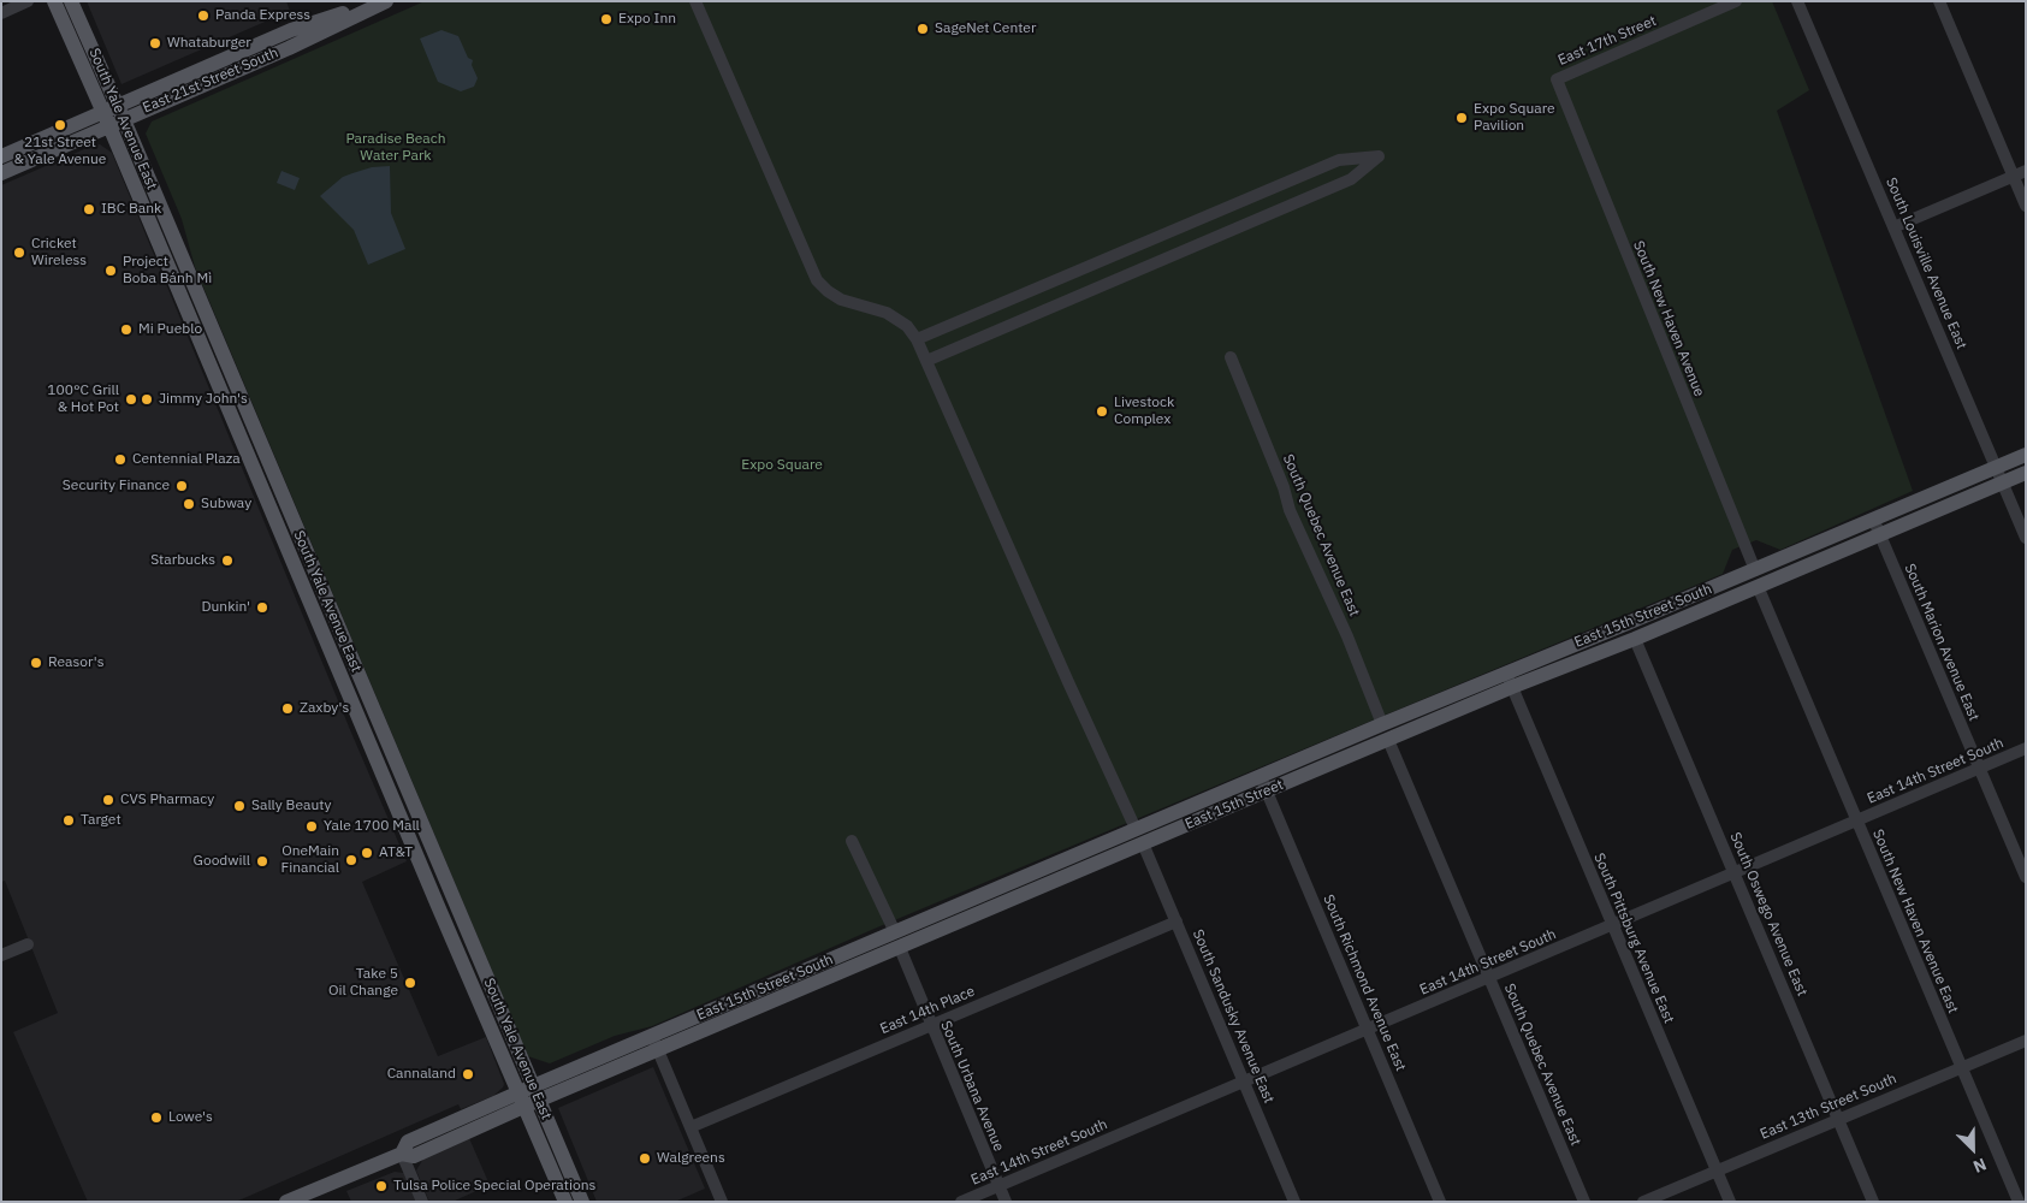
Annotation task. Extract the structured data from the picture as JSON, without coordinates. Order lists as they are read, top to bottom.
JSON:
{
  "streets": {
    "main road": [
      "East 21st Street South",
      "South Yale Avenue East",
      "East 15th Street South",
      "East 15th Street"
    ],
    "street": [
      "East 17th Street",
      "South Louisville Avenue East",
      "South New Haven Avenue",
      "South Quebec Avenue East",
      "South Marion Avenue East",
      "East 14th Street South",
      "South Oswego Avenue East",
      "South New Haven Avenue East",
      "South Pittsburg Avenue East",
      "South Richmond Avenue East",
      "East 14th Place",
      "South Sandusky Avenue East",
      "South Urbana Avenue",
      "East 13th Street South"
    ]
  },
  "crossings": [
    ["East 17th Street", "South New Haven Avenue"],
    ["East 21st Street South", "South Yale Avenue East"],
    ["South Yale Avenue East", "East 15th Street South"],
    ["South Louisville Avenue East", "East 15th Street South"],
    ["South New Haven Avenue", "East 15th Street South"],
    ["South Quebec Avenue East", "East 15th Street South"],
    ["South Quebec Avenue East", "East 14th Street South"],
    ["East 15th Street South", "South Marion Avenue East"],
    ["East 15th Street South", "East 15th Street"],
    ["East 15th Street South", "South Oswego Avenue East"],
    ["East 15th Street South", "South New Haven Avenue East"],
    ["East 15th Street South", "South Pittsburg Avenue East"],
    ["East 15th Street South", "South Richmond Avenue East"],
    ["East 15th Street South", "South Sandusky Avenue East"],
    ["East 15th Street South", "South Urbana Avenue"],
    ["South Marion Avenue East", "East 14th Street South"],
    ["East 14th Street South", "South Oswego Avenue East"],
    ["East 14th Street South", "South New Haven Avenue East"],
    ["East 14th Street South", "South Pittsburg Avenue East"],
    ["East 14th Street South", "South Richmond Avenue East"],
    ["East 14th Street South", "South Sandusky Avenue East"],
    ["East 14th Street South", "South Urbana Avenue"],
    ["East 15th Street", "South Richmond Avenue East"],
    ["East 15th Street", "South Sandusky Avenue East"],
    ["South Oswego Avenue East", "East 13th Street South"],
    ["South New Haven Avenue East", "East 13th Street South"],
    ["South Pittsburg Avenue East", "East 13th Street South"],
    ["East 14th Place", "South Sandusky Avenue East"],
    ["East 14th Place", "South Urbana Avenue"]
  ],
  "parks": ["Paradise Beach Water Park", "Expo Square"],
  "places": [
    "Panda Express",
    "Expo Inn",
    "SageNet Center",
    "Whataburger",
    "Expo Square Pavilion",
    "21st Street & Yale Avenue",
    "IBC Bank",
    "Cricket Wireless",
    "Project Boba Bánh Mì",
    "Mi Pueblo",
    "100°C Grill & Hot Pot",
    "Jimmy John's",
    "Livestock Complex",
    "Centennial Plaza",
    "Security Finance",
    "Subway",
    "Starbucks",
    "Dunkin'",
    "Reasor's",
    "Zaxby's",
    "CVS Pharmacy",
    "Sally Beauty",
    "Target",
    "Yale 1700 Mall",
    "AT&T",
    "OneMain Financial",
    "Goodwill",
    "Take 5 Oil Change",
    "Cannaland",
    "Lowe's",
    "Walgreens",
    "Tulsa Police Special Operations"
  ],
  "north": "bottom right"
}
